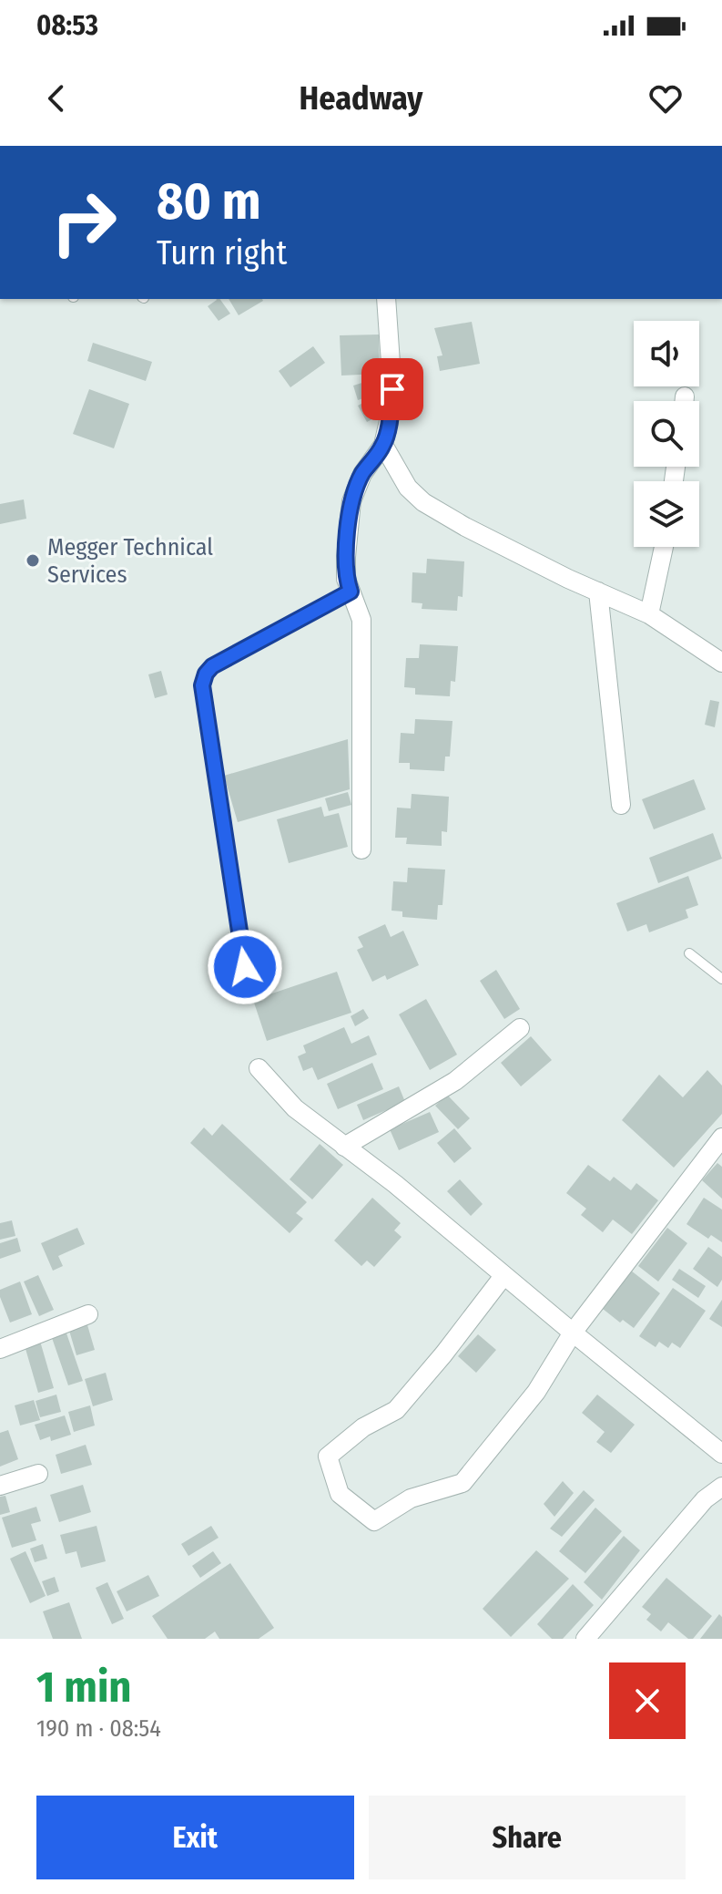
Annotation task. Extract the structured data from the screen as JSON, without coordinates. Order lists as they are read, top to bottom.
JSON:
{
  "places": ["Megger Technical Services"],
  "page": {
    "status": "08:53",
    "header": "Headway",
    "turn": ["80 m", "Turn right"],
    "heading": ["1 min", "190 m · 08:54"],
    "buttons": ["Exit", "Share"]
  }
}
